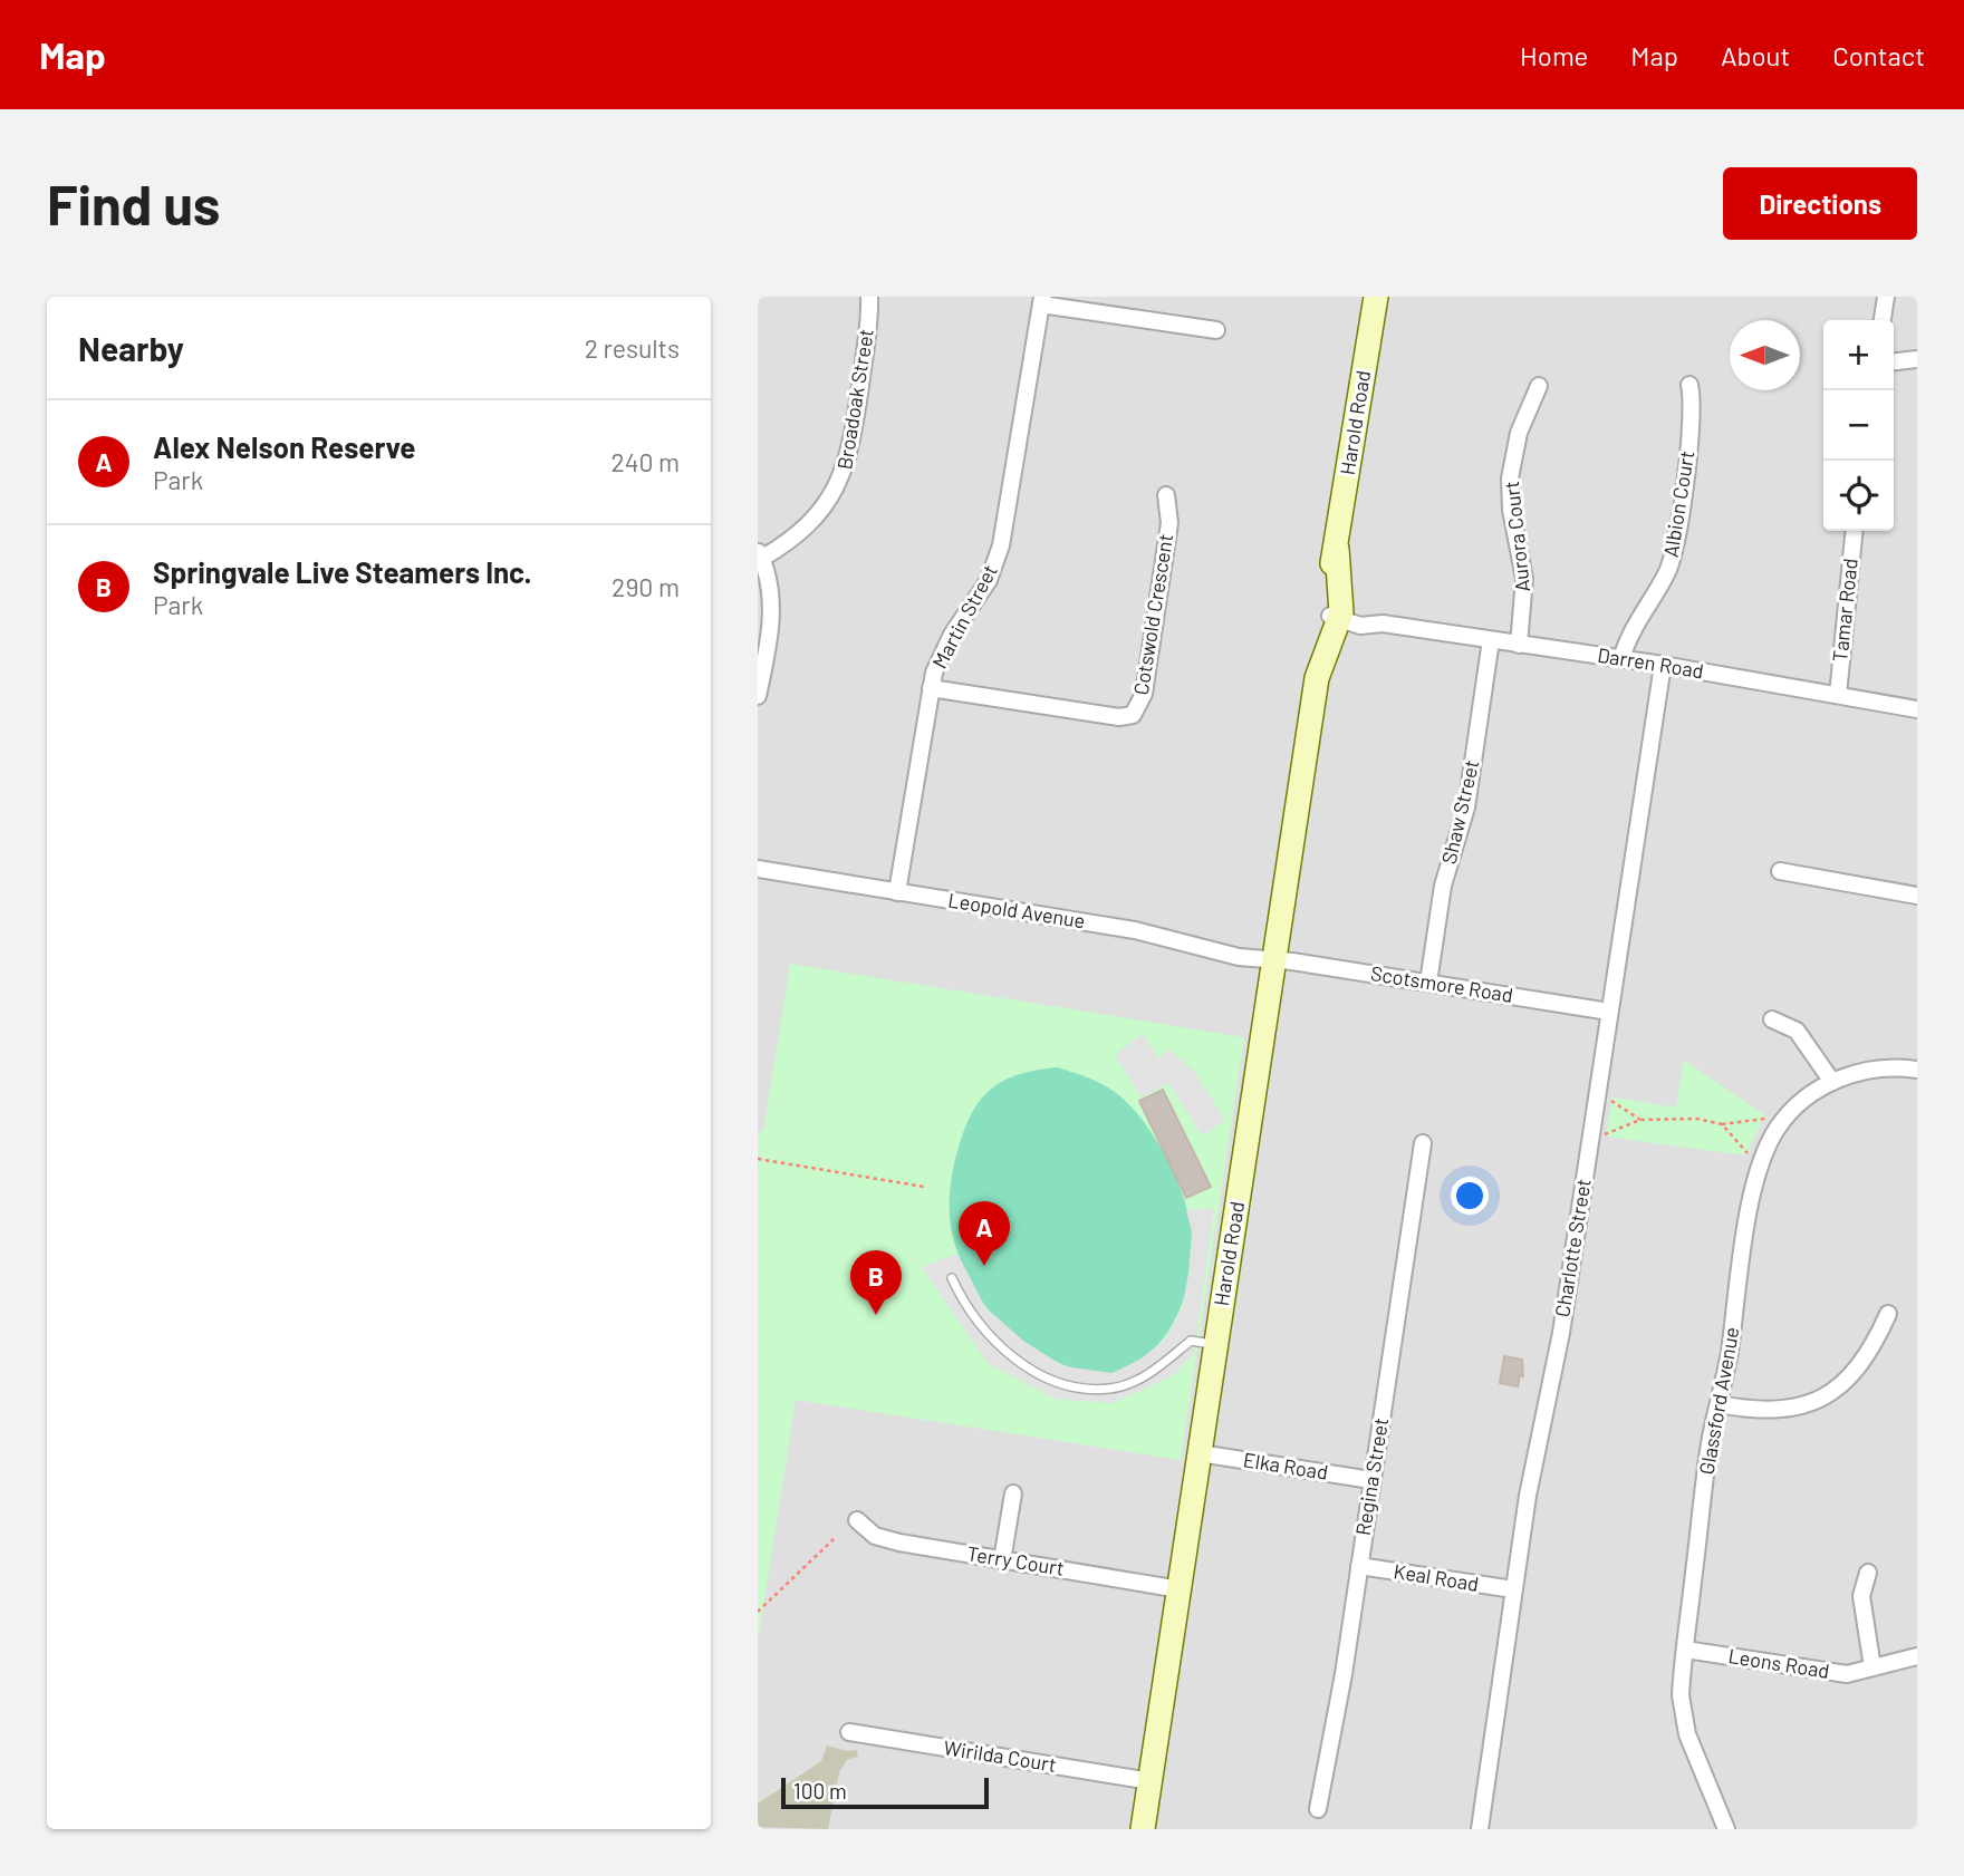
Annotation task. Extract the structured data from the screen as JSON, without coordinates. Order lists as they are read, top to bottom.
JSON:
{
  "streets": {
    "street": [
      "Broadoak Street",
      "Harold Road",
      "Albion Court",
      "Aurora Court",
      "Tamar Road",
      "Cotswold Crescent",
      "Martin Street",
      "Darren Road",
      "Shaw Street",
      "Leopold Avenue",
      "Scotsmore Road",
      "Charlotte Street",
      "Glassford Avenue",
      "Elka Road",
      "Regina Street",
      "Terry Court",
      "Keal Road",
      "Leons Road",
      "Wirilda Court"
    ]
  },
  "crossings": [
    ["Harold Road", "Darren Road"],
    ["Harold Road", "Leopold Avenue"],
    ["Harold Road", "Scotsmore Road"],
    ["Harold Road", "Elka Road"],
    ["Harold Road", "Terry Court"],
    ["Harold Road", "Wirilda Court"],
    ["Albion Court", "Darren Road"],
    ["Aurora Court", "Darren Road"],
    ["Tamar Road", "Darren Road"],
    ["Cotswold Crescent", "Martin Street"],
    ["Martin Street", "Leopold Avenue"],
    ["Darren Road", "Shaw Street"],
    ["Darren Road", "Charlotte Street"],
    ["Shaw Street", "Scotsmore Road"],
    ["Leopold Avenue", "Scotsmore Road"],
    ["Scotsmore Road", "Charlotte Street"],
    ["Charlotte Street", "Keal Road"],
    ["Glassford Avenue", "Leons Road"],
    ["Elka Road", "Regina Street"],
    ["Regina Street", "Keal Road"]
  ],
  "scale_bar": "100 m",
  "north": "left",
  "page": {
    "header": "Map",
    "nav": [
      "Home",
      "Map",
      "About",
      "Contact"
    ],
    "buttons": "Directions",
    "title": "Find us",
    "heading": ["Nearby", "2 results"],
    "map_buttons": ["+", "−"],
    "list": [
      {
        "mark": "A",
        "name": "Alex Nelson Reserve",
        "note": "Park",
        "value": "240 m"
      },
      {
        "mark": "B",
        "name": "Springvale Live Steamers Inc.",
        "note": "Park",
        "value": "290 m"
      }
    ],
    "pins": ["A", "B"],
    "scale": "100 m"
  }
}
